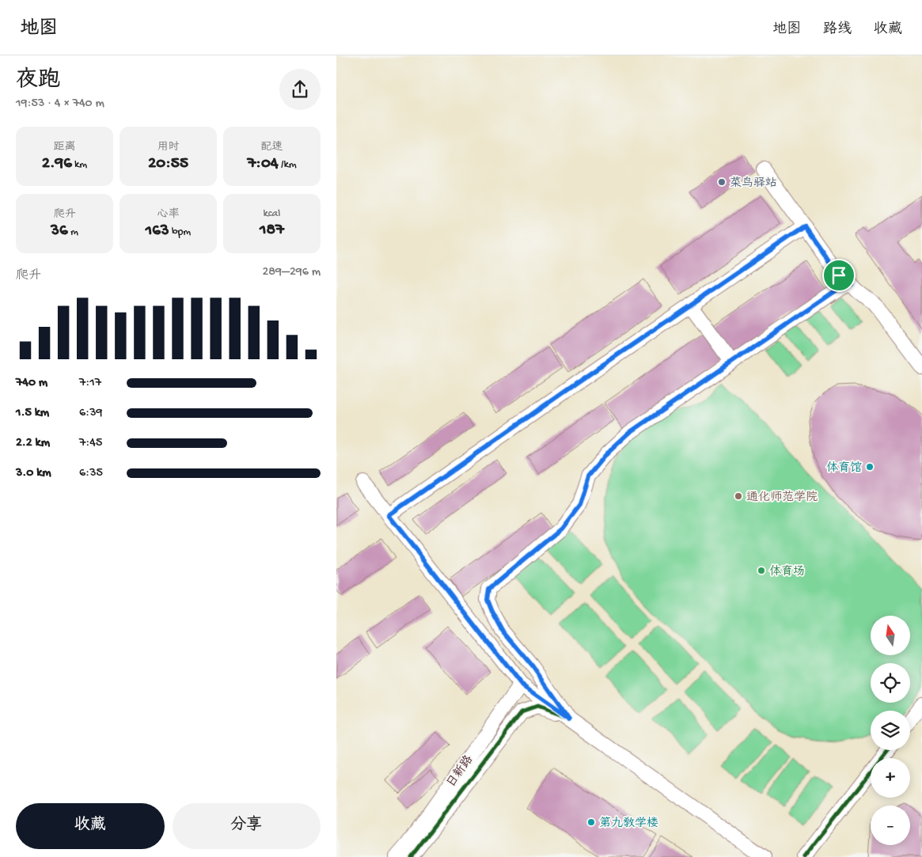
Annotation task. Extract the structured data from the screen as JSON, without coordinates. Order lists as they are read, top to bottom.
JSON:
{
  "streets": {
    "street": ["日新路"]
  },
  "places": [
    "菜鸟驿站",
    "体育馆",
    "通化师范学院",
    "体育场",
    "第九教学楼"
  ],
  "north": "top",
  "page": {
    "header": "地图",
    "nav": ["地图", "路线", "收藏"],
    "heading": ["夜跑", "19:53 · 4 × 740 m"],
    "stats": [
      ["距离", "2.96 km"],
      ["用时", "20:55"],
      ["配速", "7:04 /km"],
      ["爬升", "36 m"],
      ["心率", "163 bpm"],
      ["kcal", "187"]
    ],
    "chart": ["爬升", "289–296 m"],
    "list": [
      {
        "name": "740 m",
        "note": "7:17"
      },
      {
        "name": "1.5 km",
        "note": "6:39"
      },
      {
        "name": "2.2 km",
        "note": "7:45"
      },
      {
        "name": "3.0 km",
        "note": "6:35"
      }
    ],
    "map_buttons": ["+", "−"],
    "buttons": ["收藏", "分享"]
  }
}
